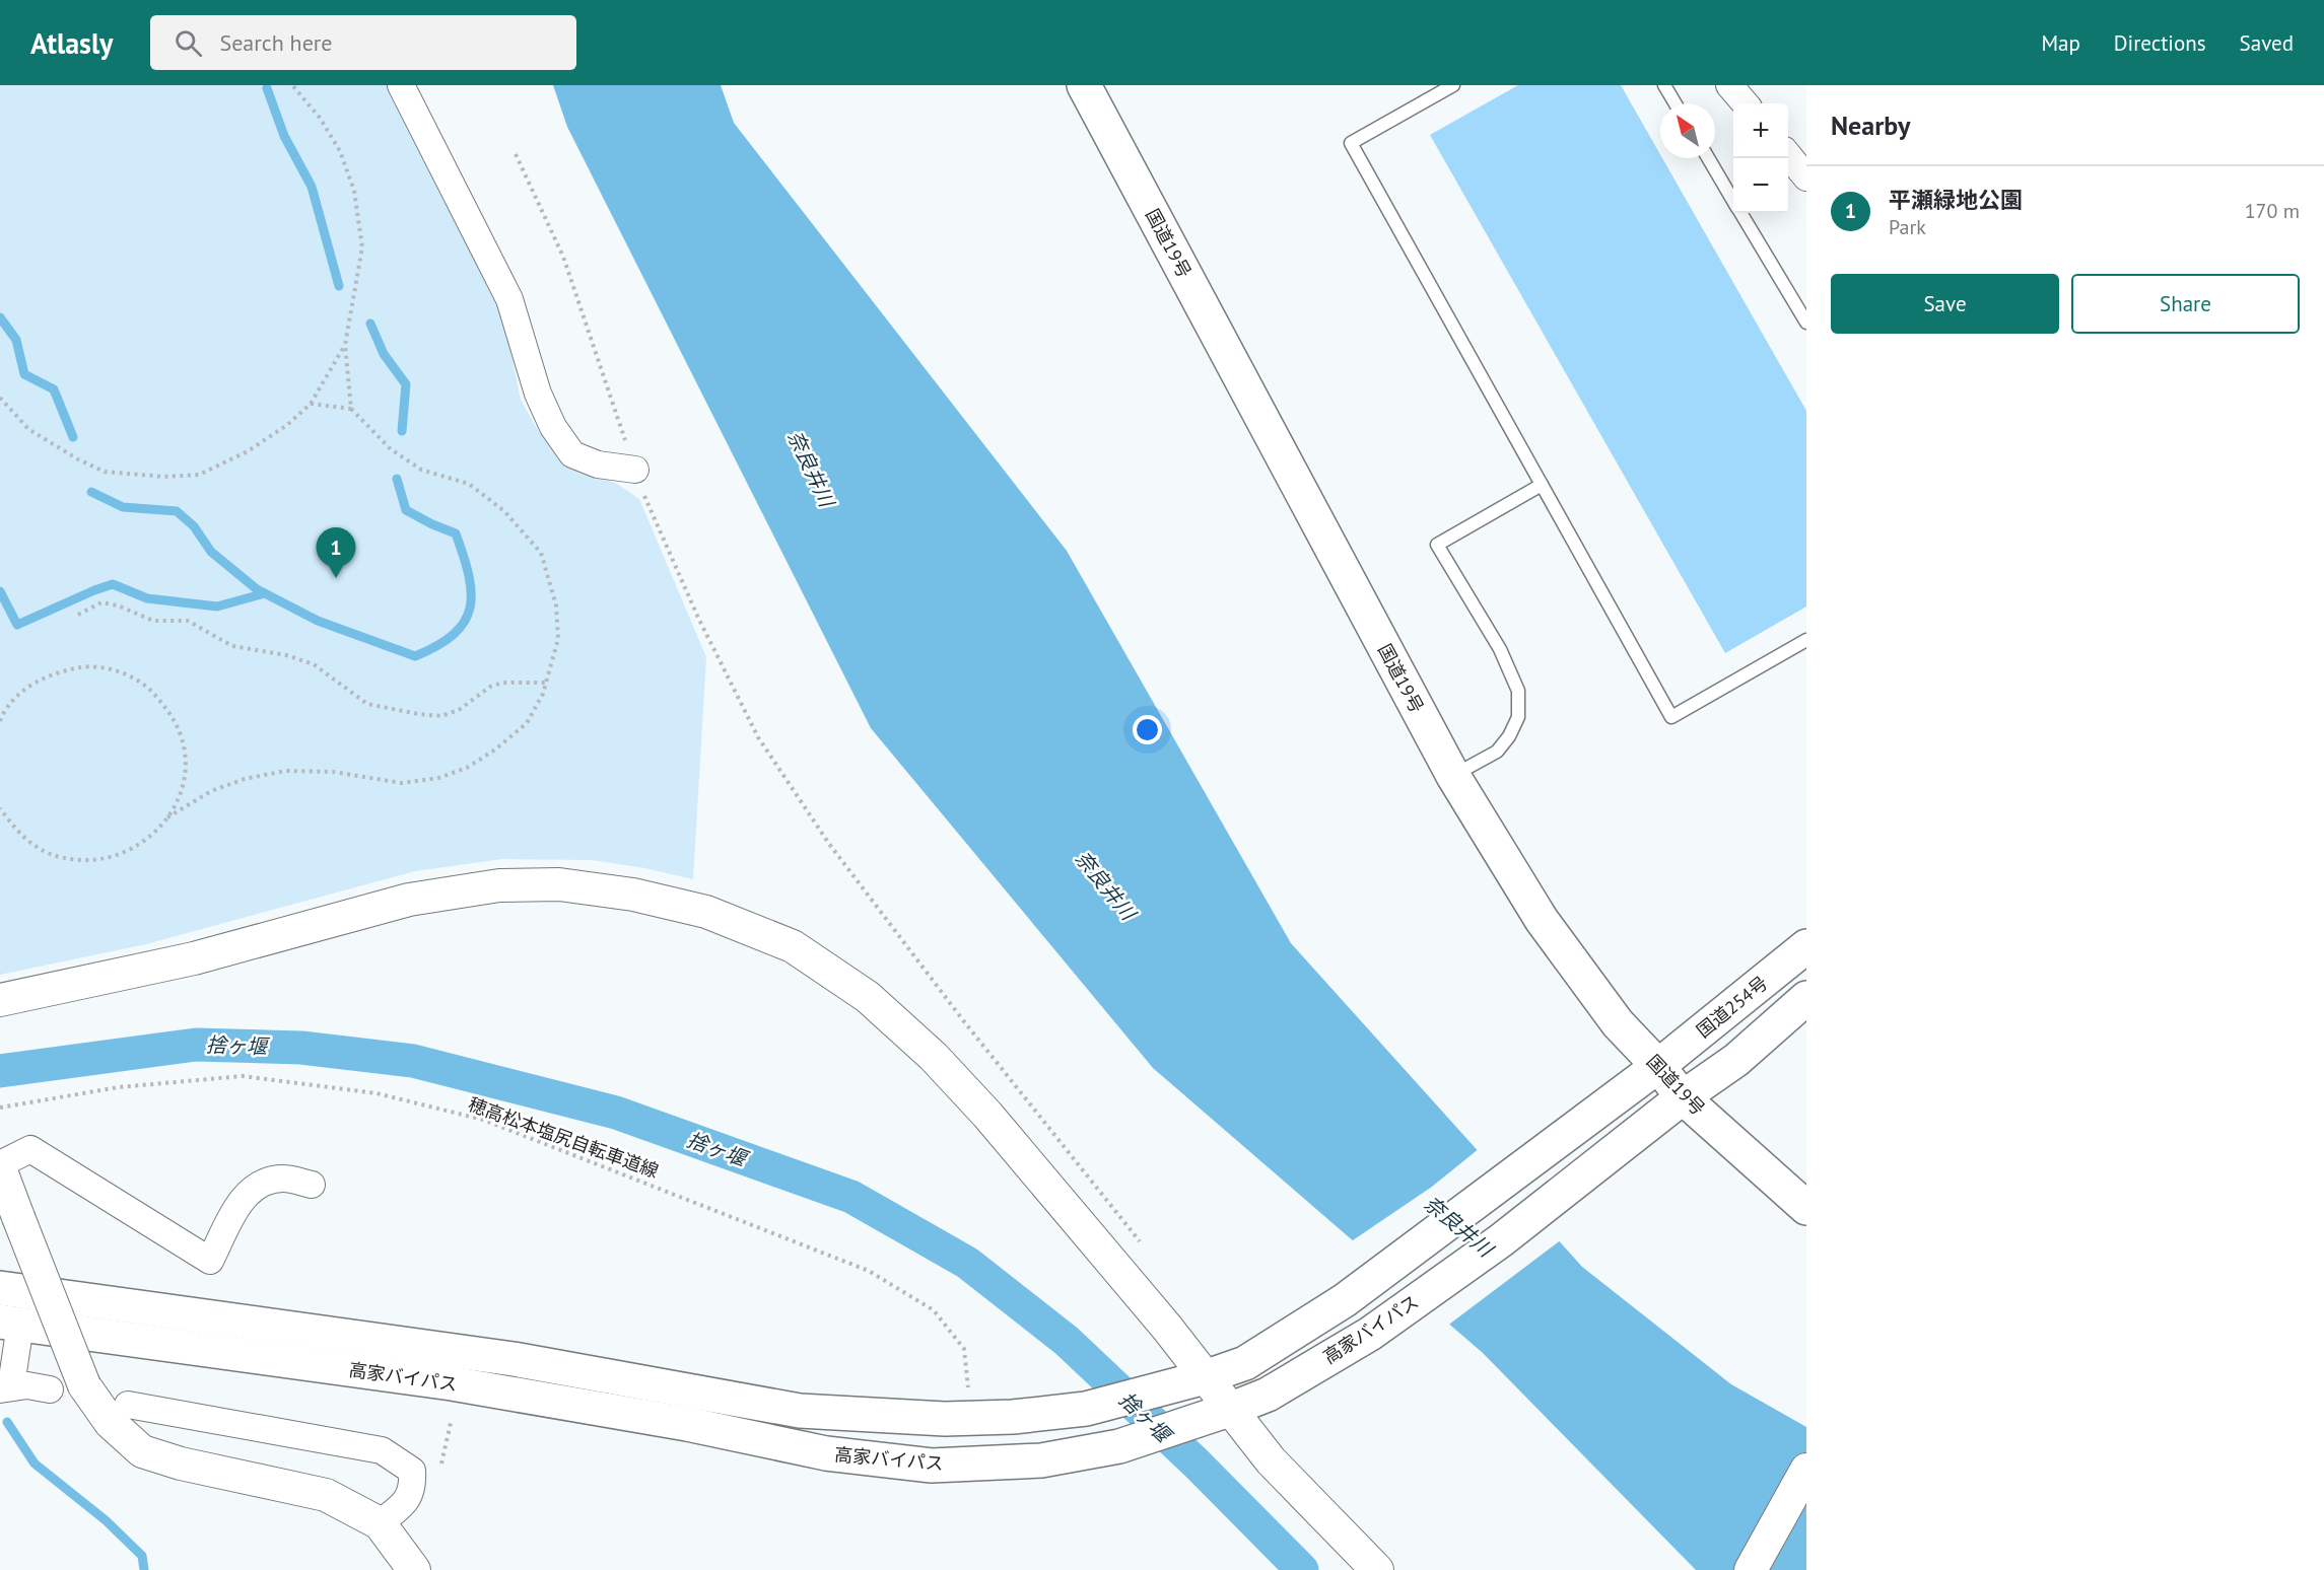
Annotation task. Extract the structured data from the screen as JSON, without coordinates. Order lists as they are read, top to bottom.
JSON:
{
  "streets": {
    "highway": ["国道19号", "国道254号", "高家バイパス"],
    "path": ["穂高松本塩尻自転車道線"]
  },
  "crossings": [
    ["国道19号", "国道254号"],
    ["国道19号", "高家バイパス"],
    ["国道254号", "高家バイパス"]
  ],
  "water": ["奈良井川", "捨ヶ堰"],
  "north": "top left",
  "page": {
    "header": "Atlasly",
    "search": "Search here",
    "nav": ["Map", "Directions", "Saved"],
    "heading": "Nearby",
    "map_buttons": ["+", "−"],
    "list": [
      {
        "mark": "1",
        "name": "平瀬緑地公園",
        "note": "Park",
        "value": "170 m"
      }
    ],
    "buttons": ["Save", "Share"],
    "pins": "1"
  }
}
